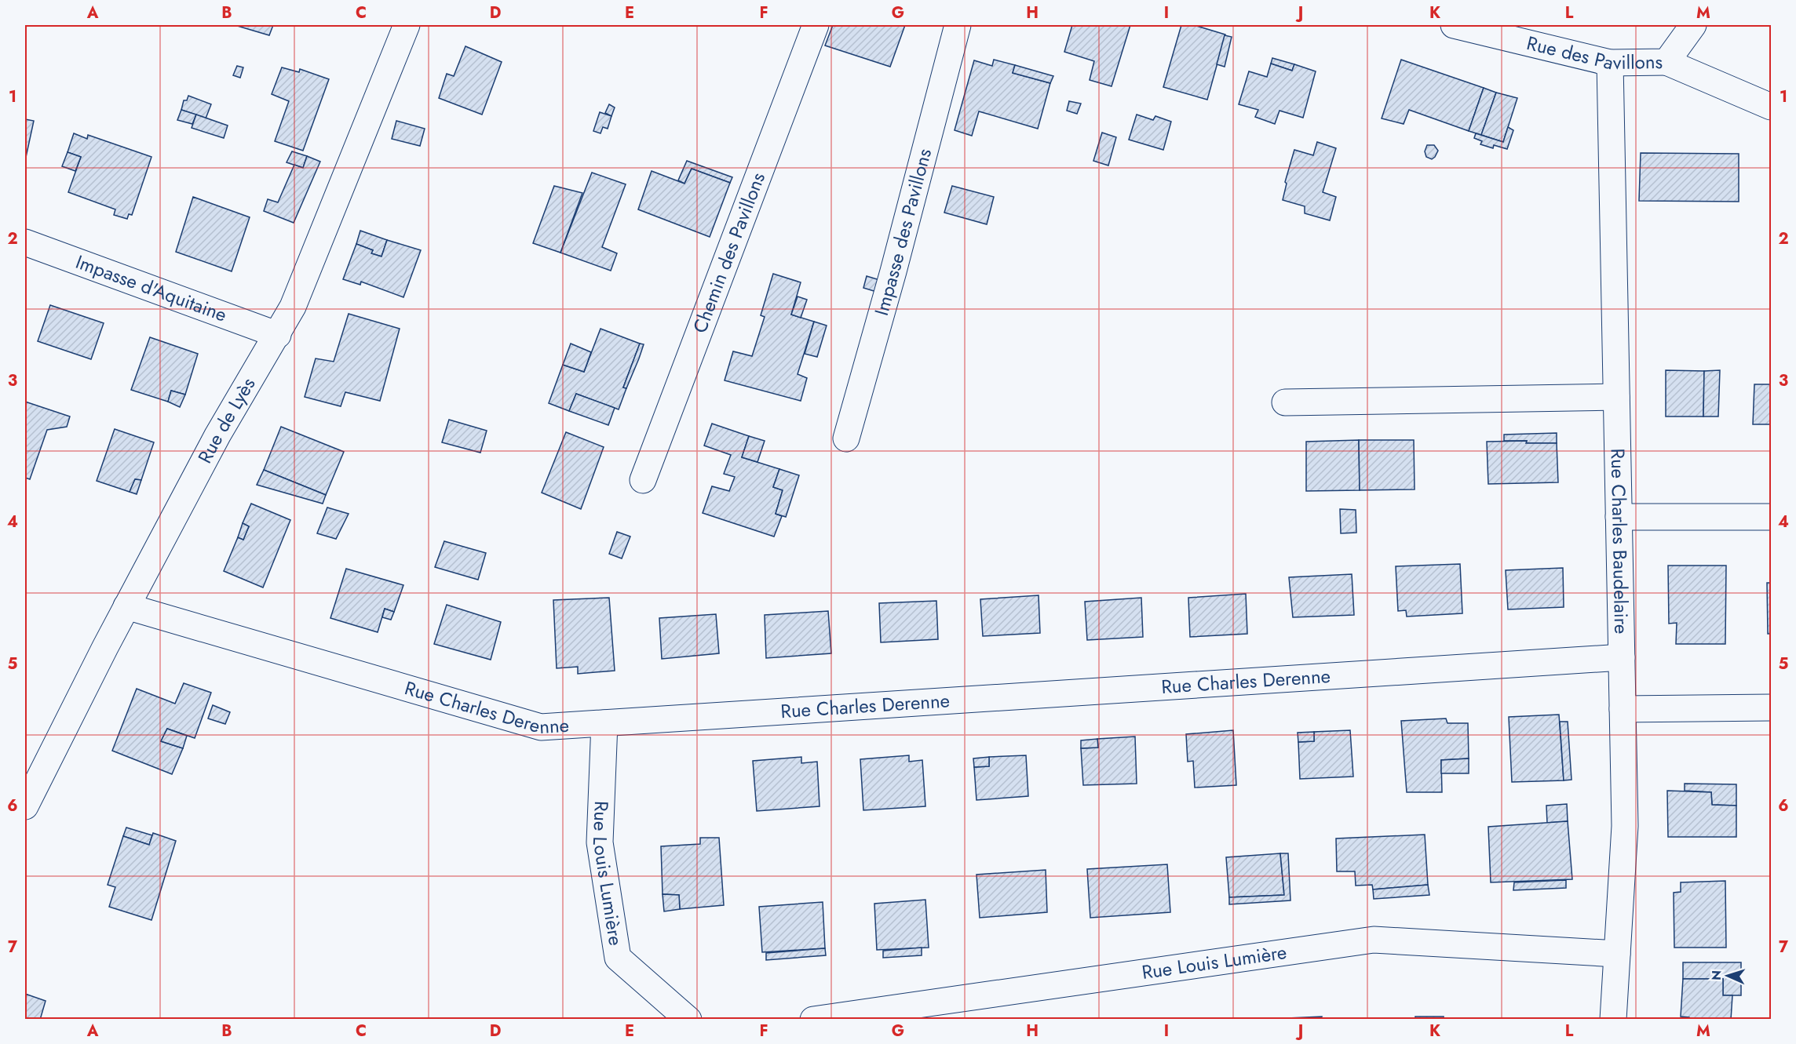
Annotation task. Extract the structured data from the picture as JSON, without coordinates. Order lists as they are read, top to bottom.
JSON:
{
  "streets": {
    "street": [
      "Rue des Pavillons",
      "Impasse des Pavillons",
      "Chemin des Pavillons",
      "Impasse d'Aquitaine",
      "Rue de Lyès",
      "Rue Charles Baudelaire",
      "Rue Charles Derenne",
      "Rue Louis Lumière"
    ]
  },
  "crossings": [
    ["Rue des Pavillons", "Rue Charles Baudelaire"],
    ["Impasse d'Aquitaine", "Rue de Lyès"],
    ["Rue de Lyès", "Rue Charles Derenne"],
    ["Rue Charles Baudelaire", "Rue Charles Derenne"],
    ["Rue Charles Baudelaire", "Rue Louis Lumière"],
    ["Rue Charles Derenne", "Rue Louis Lumière"]
  ],
  "north": "left",
  "grid": {
    "columns": [
      "A",
      "B",
      "C",
      "D",
      "E",
      "F",
      "G",
      "H",
      "I",
      "J",
      "K",
      "L",
      "M"
    ],
    "rows": [
      "1",
      "2",
      "3",
      "4",
      "5",
      "6",
      "7"
    ]
  }
}
